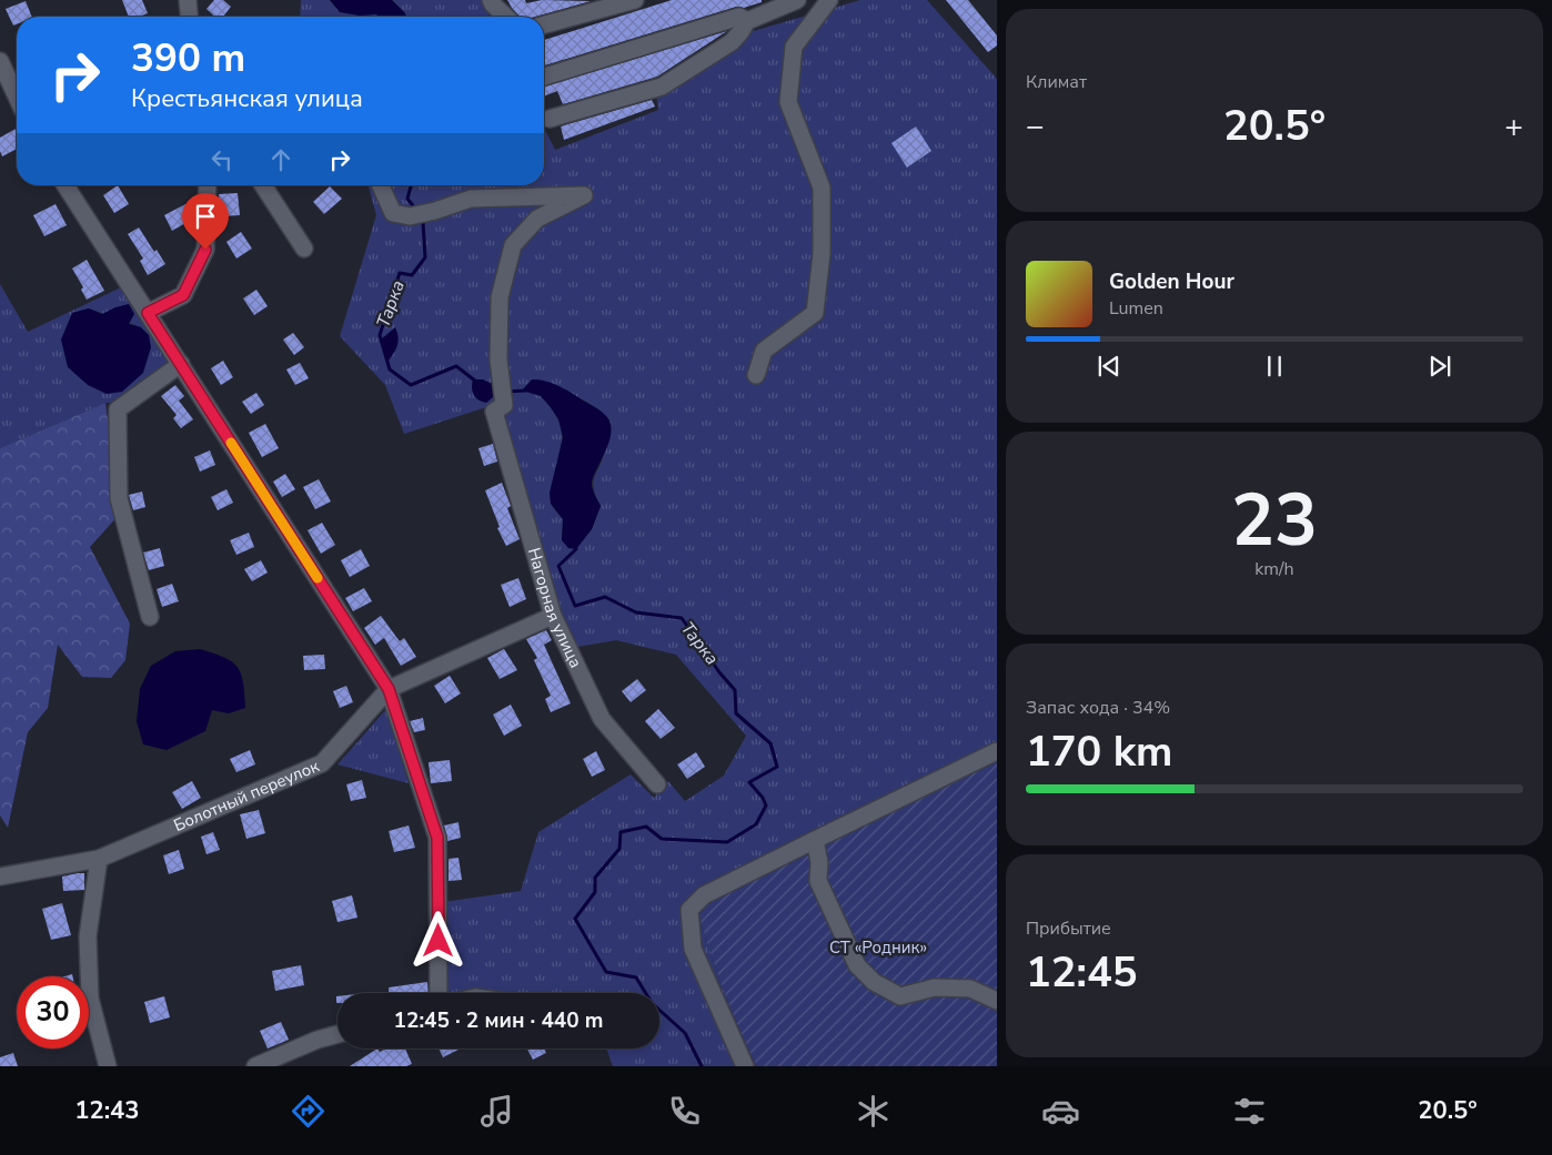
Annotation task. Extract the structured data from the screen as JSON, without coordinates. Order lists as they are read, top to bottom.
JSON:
{
  "streets": {
    "street": ["Нагорная улица", "Болотный переулок"]
  },
  "crossings": [
    ["Нагорная улица", "Болотный переулок"]
  ],
  "water": ["Тарка"],
  "parks": ["СТ «Родник»"],
  "page": {
    "tile": [
      "Климат",
      ["23", "km/h"],
      ["Запас хода · 34%", "170 km"],
      ["Прибытие", "12:45"]
    ],
    "turn": ["390 m", "Крестьянская улица"],
    "heat": ["−", "20.5°", "+"],
    "song": ["Golden Hour", "Lumen"],
    "limit": "30",
    "trip": "12:45 · 2 мин · 440 m",
    "tabs": ["12:43", "20.5°"]
  }
}
